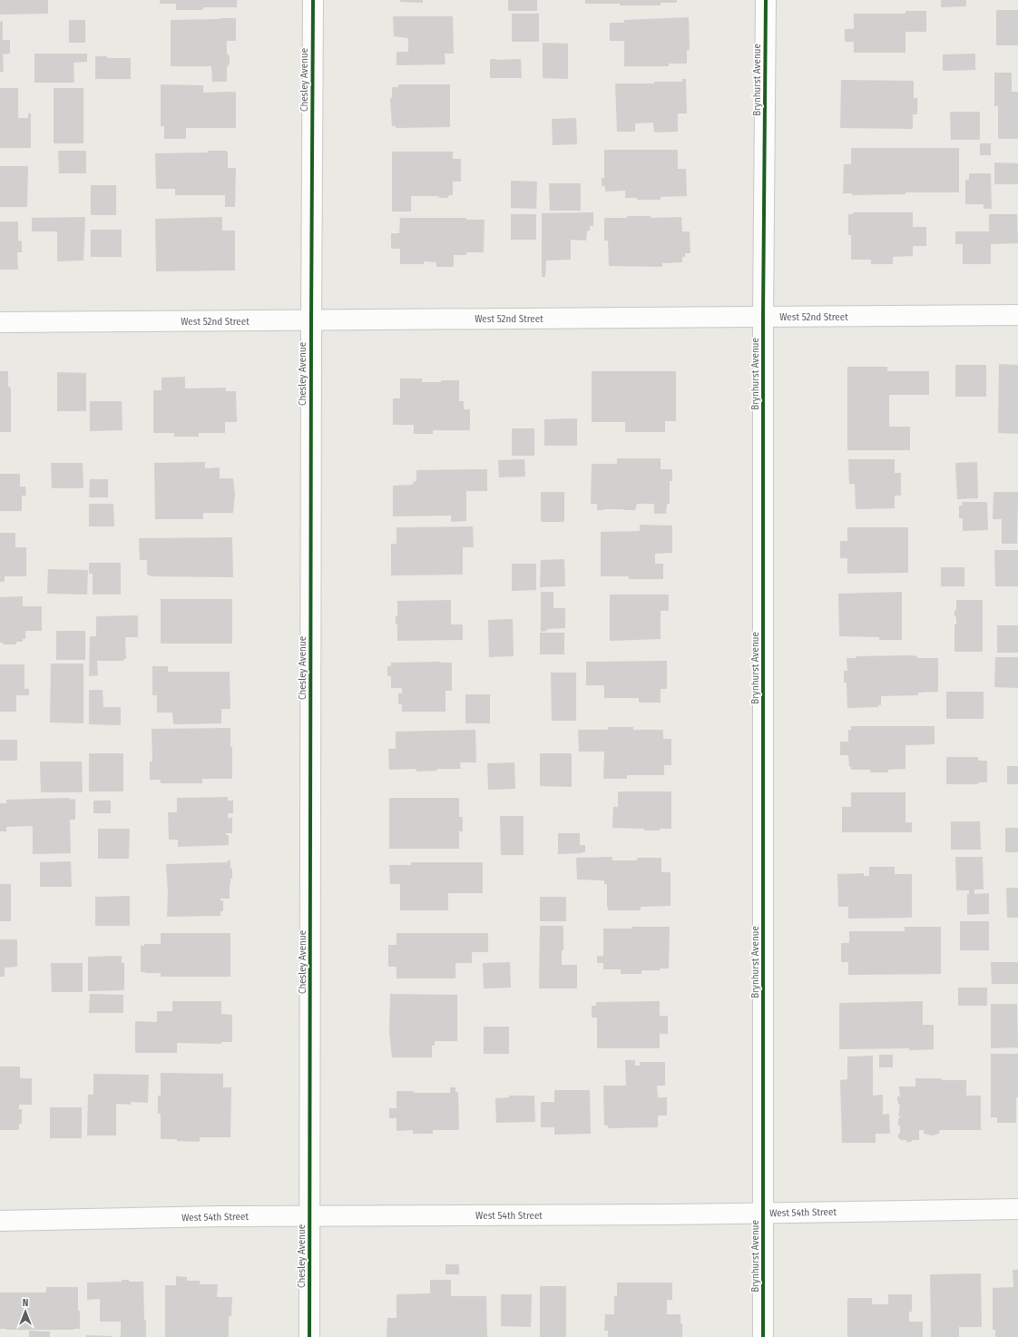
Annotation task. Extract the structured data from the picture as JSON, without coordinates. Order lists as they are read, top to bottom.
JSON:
{
  "streets": {
    "street": [
      "Chesley Avenue",
      "Brynhurst Avenue",
      "West 52nd Street",
      "West 54th Street"
    ]
  },
  "crossings": [
    ["Chesley Avenue", "West 52nd Street"],
    ["Chesley Avenue", "West 54th Street"],
    ["Brynhurst Avenue", "West 52nd Street"],
    ["Brynhurst Avenue", "West 54th Street"]
  ],
  "north": "top"
}
